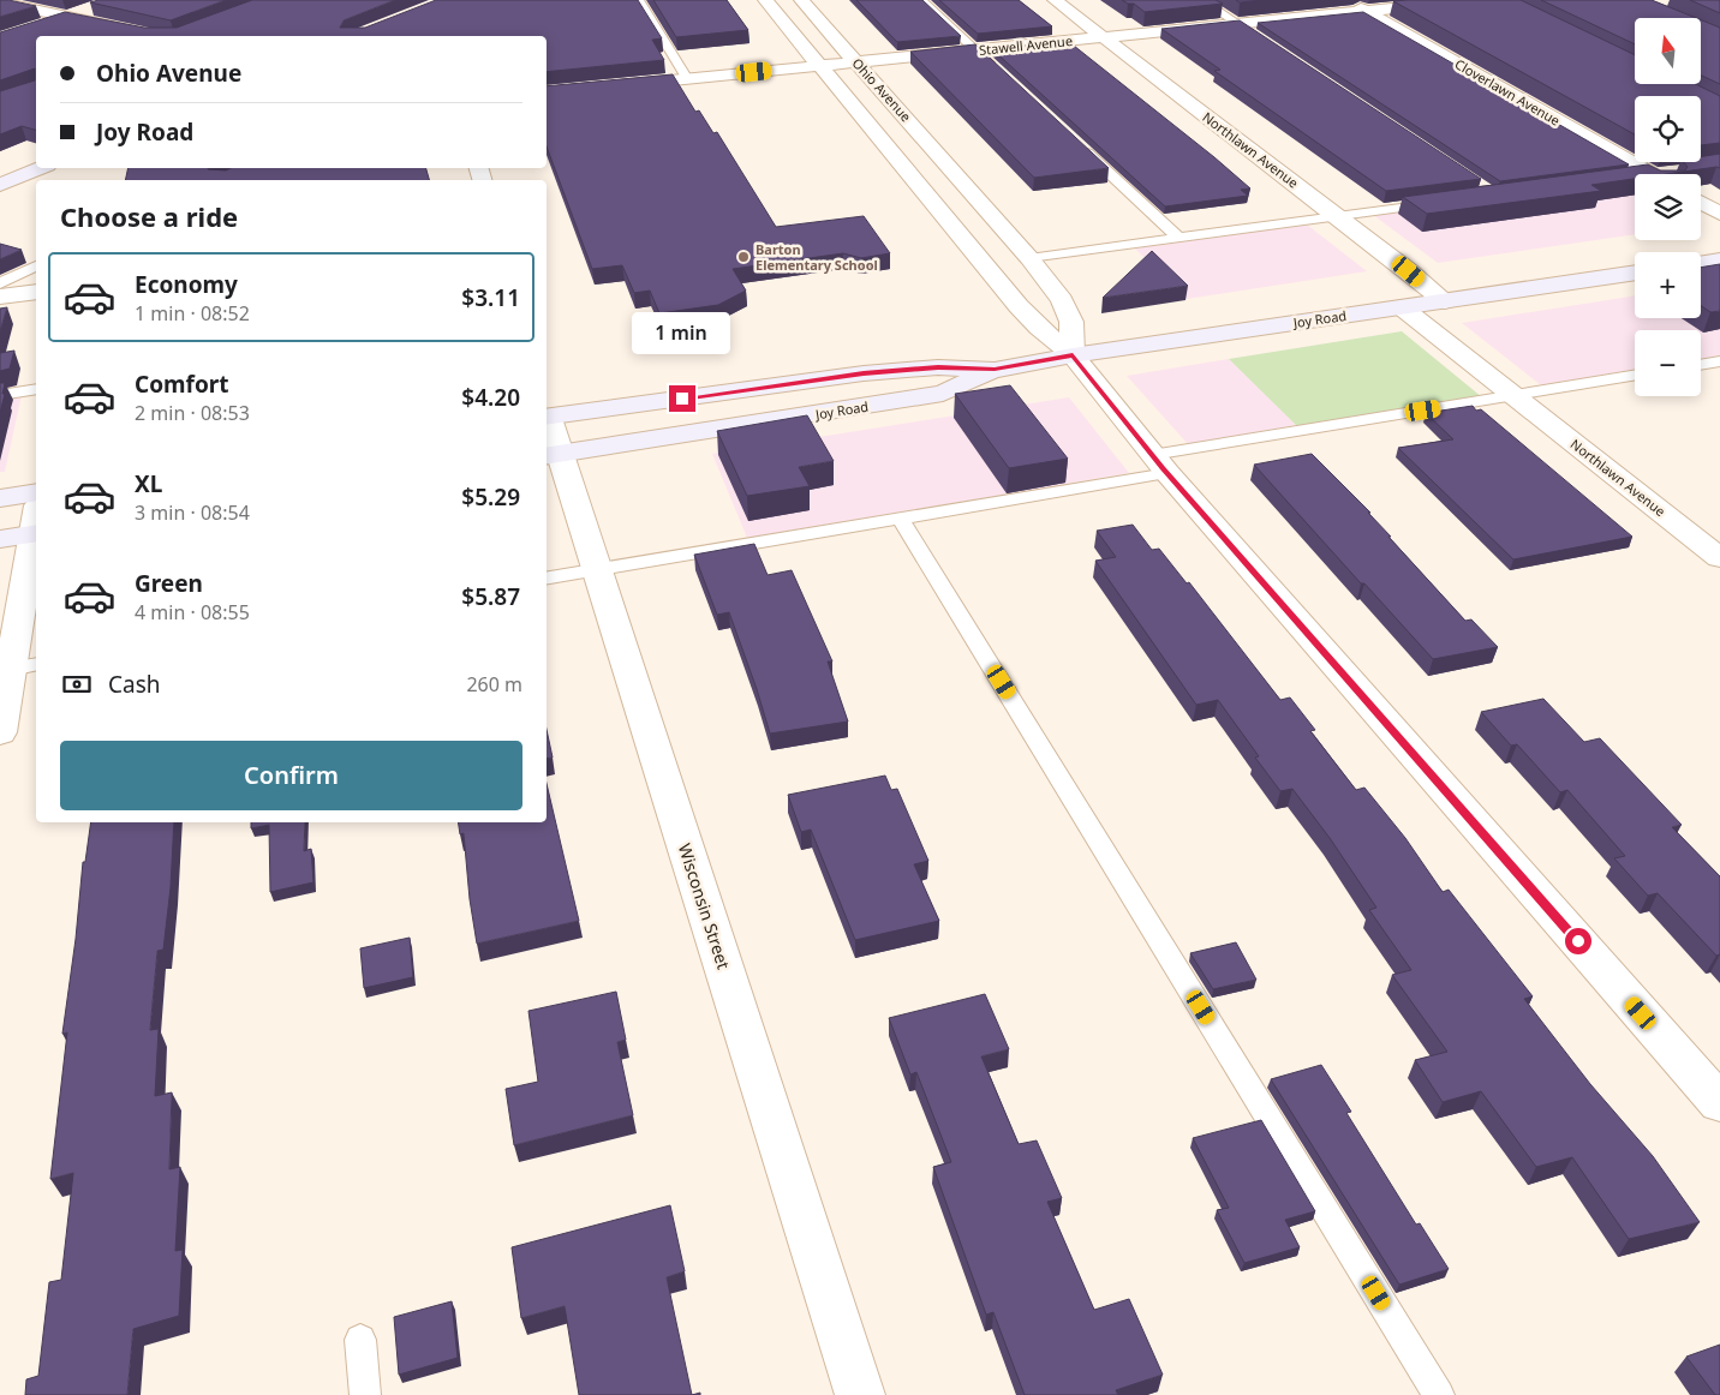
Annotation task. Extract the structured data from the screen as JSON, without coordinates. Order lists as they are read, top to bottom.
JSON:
{
  "streets": {
    "street": [
      "Stawell Avenue",
      "Ohio Avenue",
      "Cloverlawn Avenue",
      "Northlawn Avenue",
      "Joy Road",
      "Wisconsin Street"
    ]
  },
  "crossings": [
    ["Stawell Avenue", "Ohio Avenue"],
    ["Stawell Avenue", "Cloverlawn Avenue"],
    ["Stawell Avenue", "Northlawn Avenue"],
    ["Ohio Avenue", "Joy Road"],
    ["Northlawn Avenue", "Joy Road"],
    ["Joy Road", "Wisconsin Street"]
  ],
  "places": ["Barton Elementary School"],
  "north": "top",
  "page": {
    "map_buttons": ["+", "−"],
    "banner": ["Ohio Avenue", "Joy Road"],
    "heading": "Choose a ride",
    "list": [
      {
        "name": "Economy",
        "note": "1 min · 08:52",
        "value": "$3.11"
      },
      {
        "name": "Comfort",
        "note": "2 min · 08:53",
        "value": "$4.20"
      },
      {
        "name": "XL",
        "note": "3 min · 08:54",
        "value": "$5.29"
      },
      {
        "name": "Green",
        "note": "4 min · 08:55",
        "value": "$5.87"
      }
    ],
    "bubble": "1 min",
    "pay": ["Cash", "260 m"],
    "buttons": "Confirm"
  }
}
